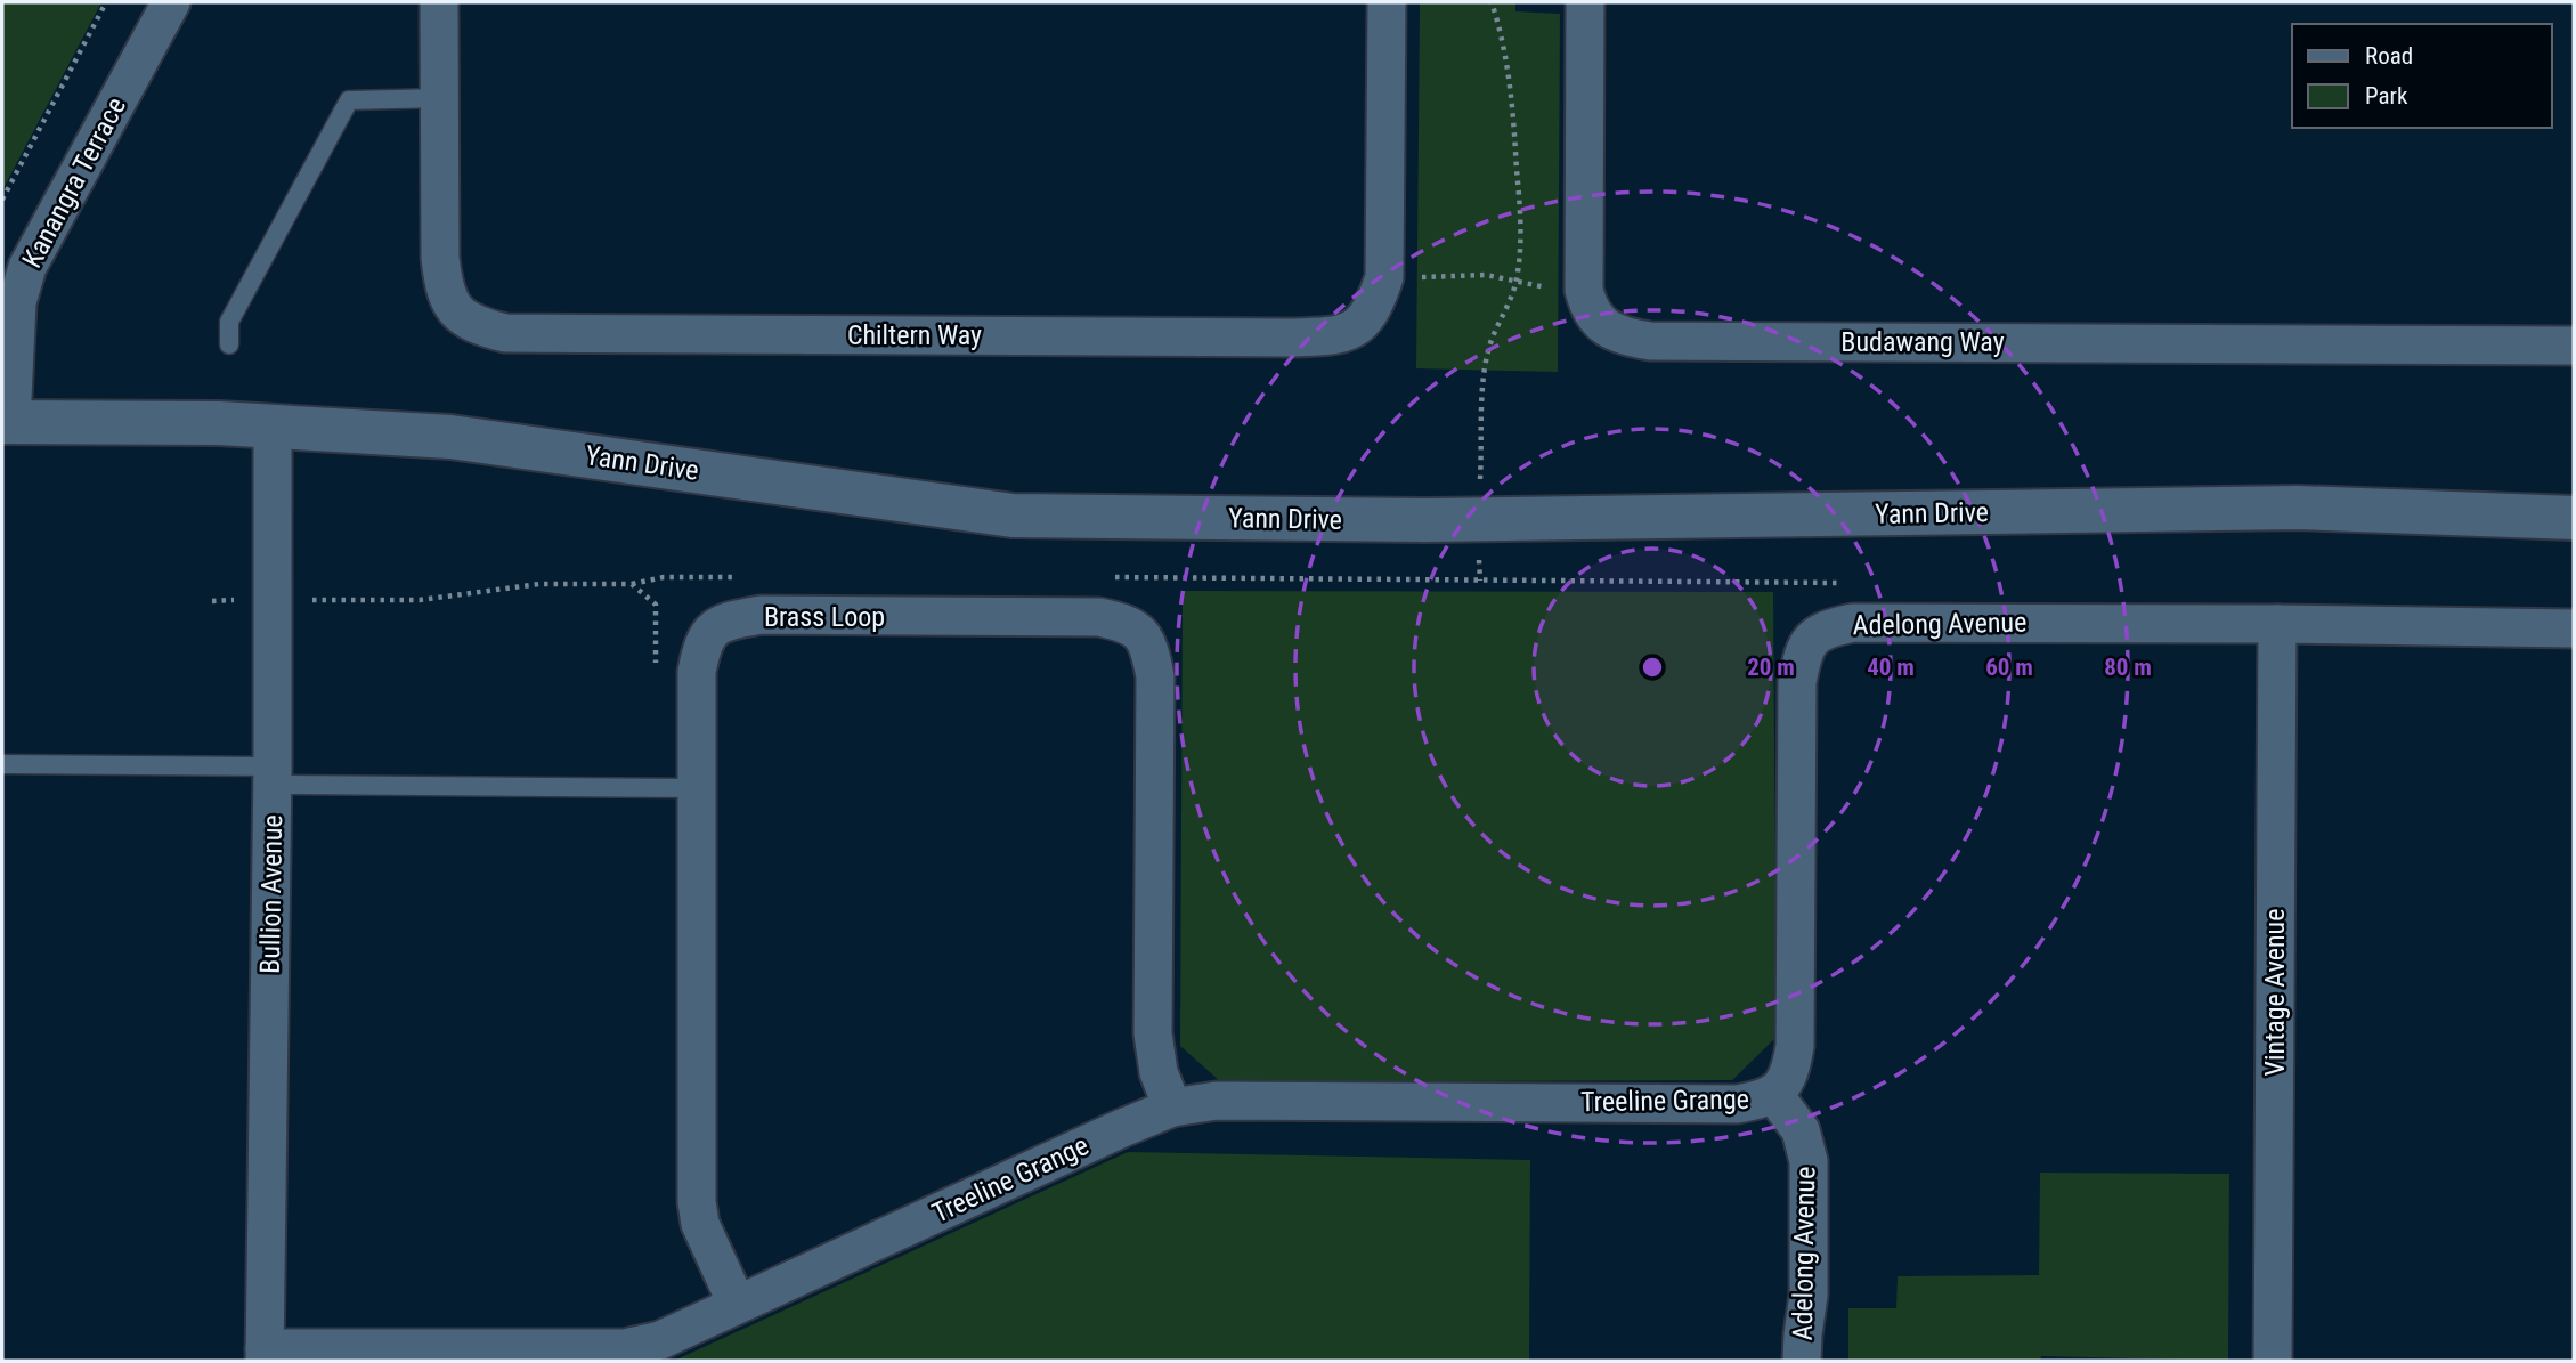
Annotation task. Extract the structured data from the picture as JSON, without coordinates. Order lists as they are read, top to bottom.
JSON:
{
  "streets": {
    "street": [
      "Kanangra Terrace",
      "Chiltern Way",
      "Budawang Way",
      "Yann Drive",
      "Brass Loop",
      "Adelong Avenue",
      "Bullion Avenue",
      "Vintage Avenue",
      "Treeline Grange"
    ]
  },
  "crossings": [
    ["Kanangra Terrace", "Yann Drive"],
    ["Yann Drive", "Bullion Avenue"],
    ["Brass Loop", "Treeline Grange"],
    ["Adelong Avenue", "Vintage Avenue"],
    ["Adelong Avenue", "Treeline Grange"],
    ["Bullion Avenue", "Treeline Grange"]
  ],
  "legend": ["Road", "Park"],
  "rings": [
    "20 m",
    "40 m",
    "60 m",
    "80 m"
  ]
}
